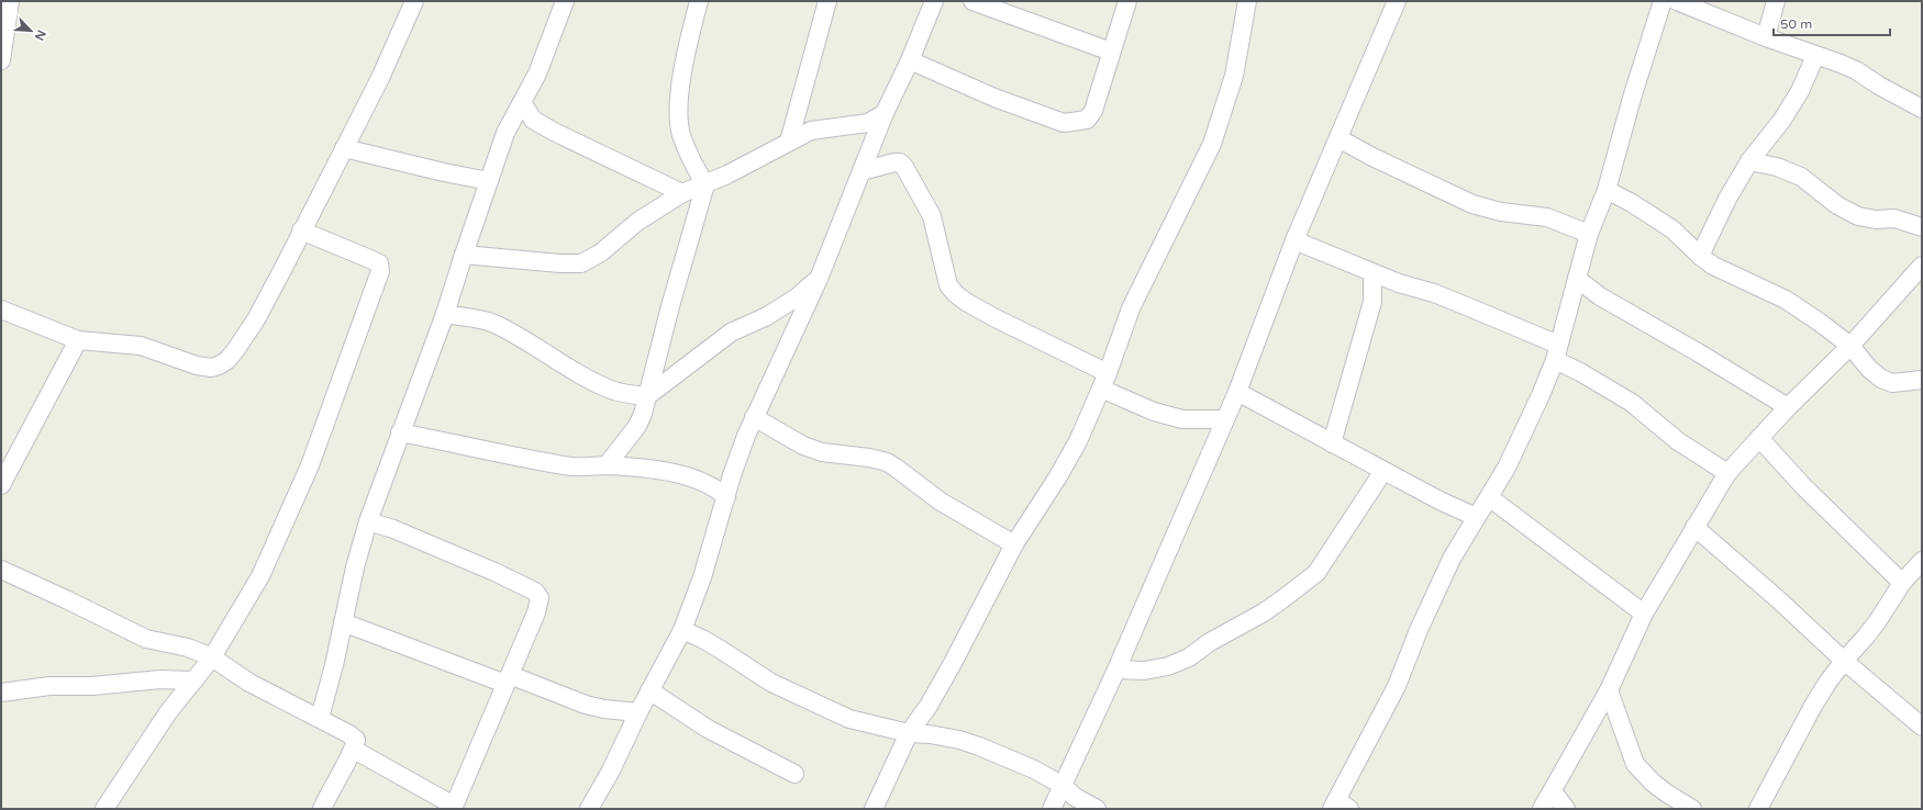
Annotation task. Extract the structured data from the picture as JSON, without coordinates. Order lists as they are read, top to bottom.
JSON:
{
  "scale_bar": "50 m",
  "north": "bottom right"
}
